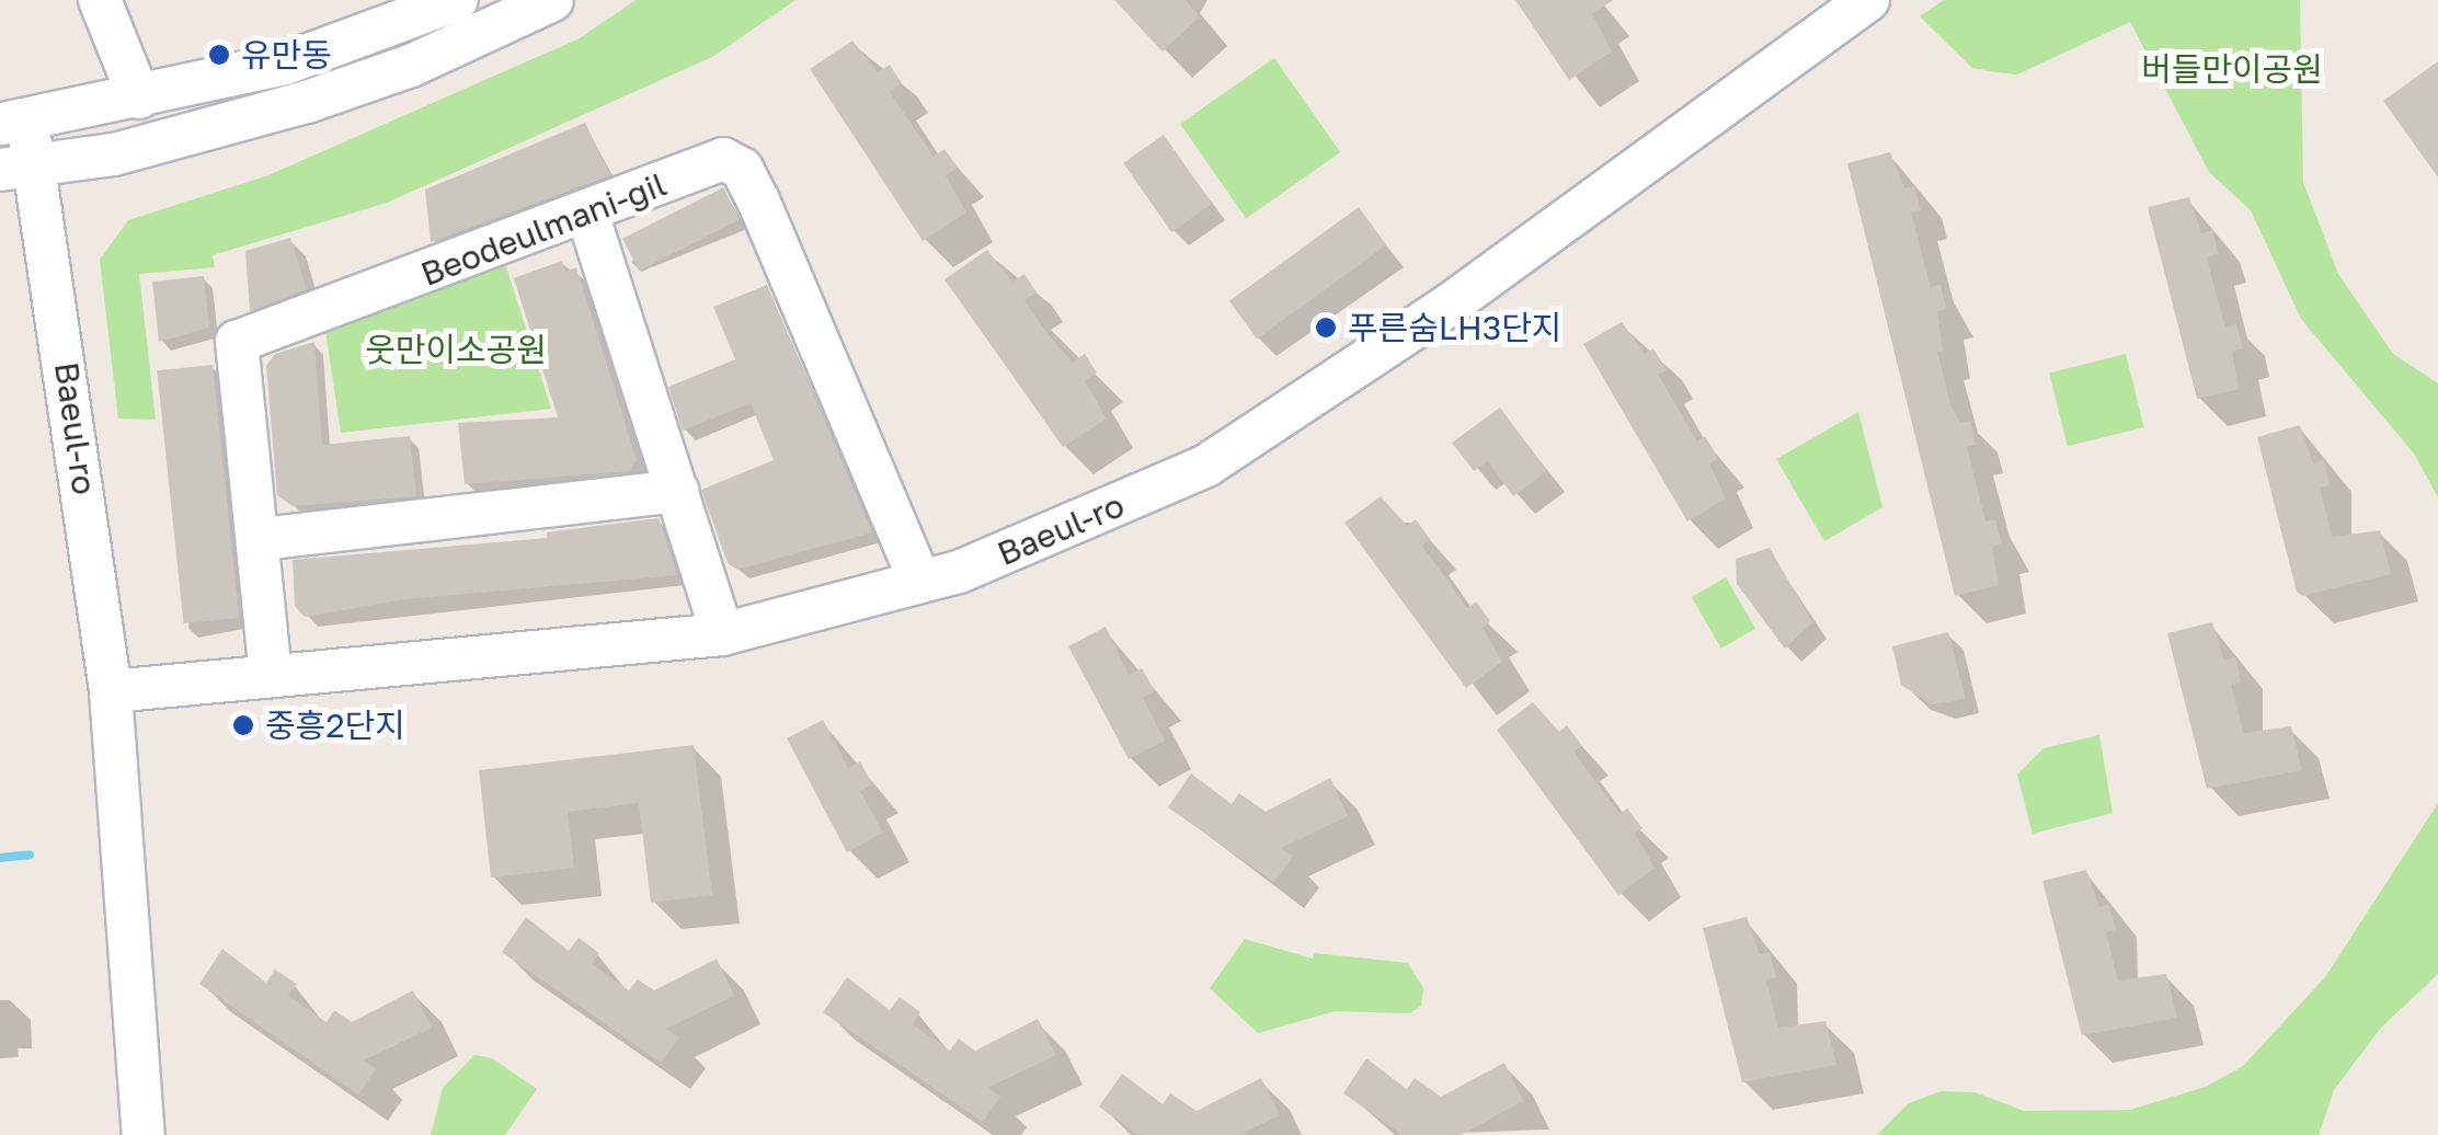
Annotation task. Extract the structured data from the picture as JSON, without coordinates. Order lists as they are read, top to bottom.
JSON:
{
  "streets": {
    "street": ["Beodeulmani-gil", "Baeul-ro"]
  },
  "crossings": [
    ["Beodeulmani-gil", "Baeul-ro"]
  ],
  "parks": ["버들만이공원", "웃만이소공원"],
  "places": ["유만동", "푸른숨LH3단지", "중흥2단지"]
}
